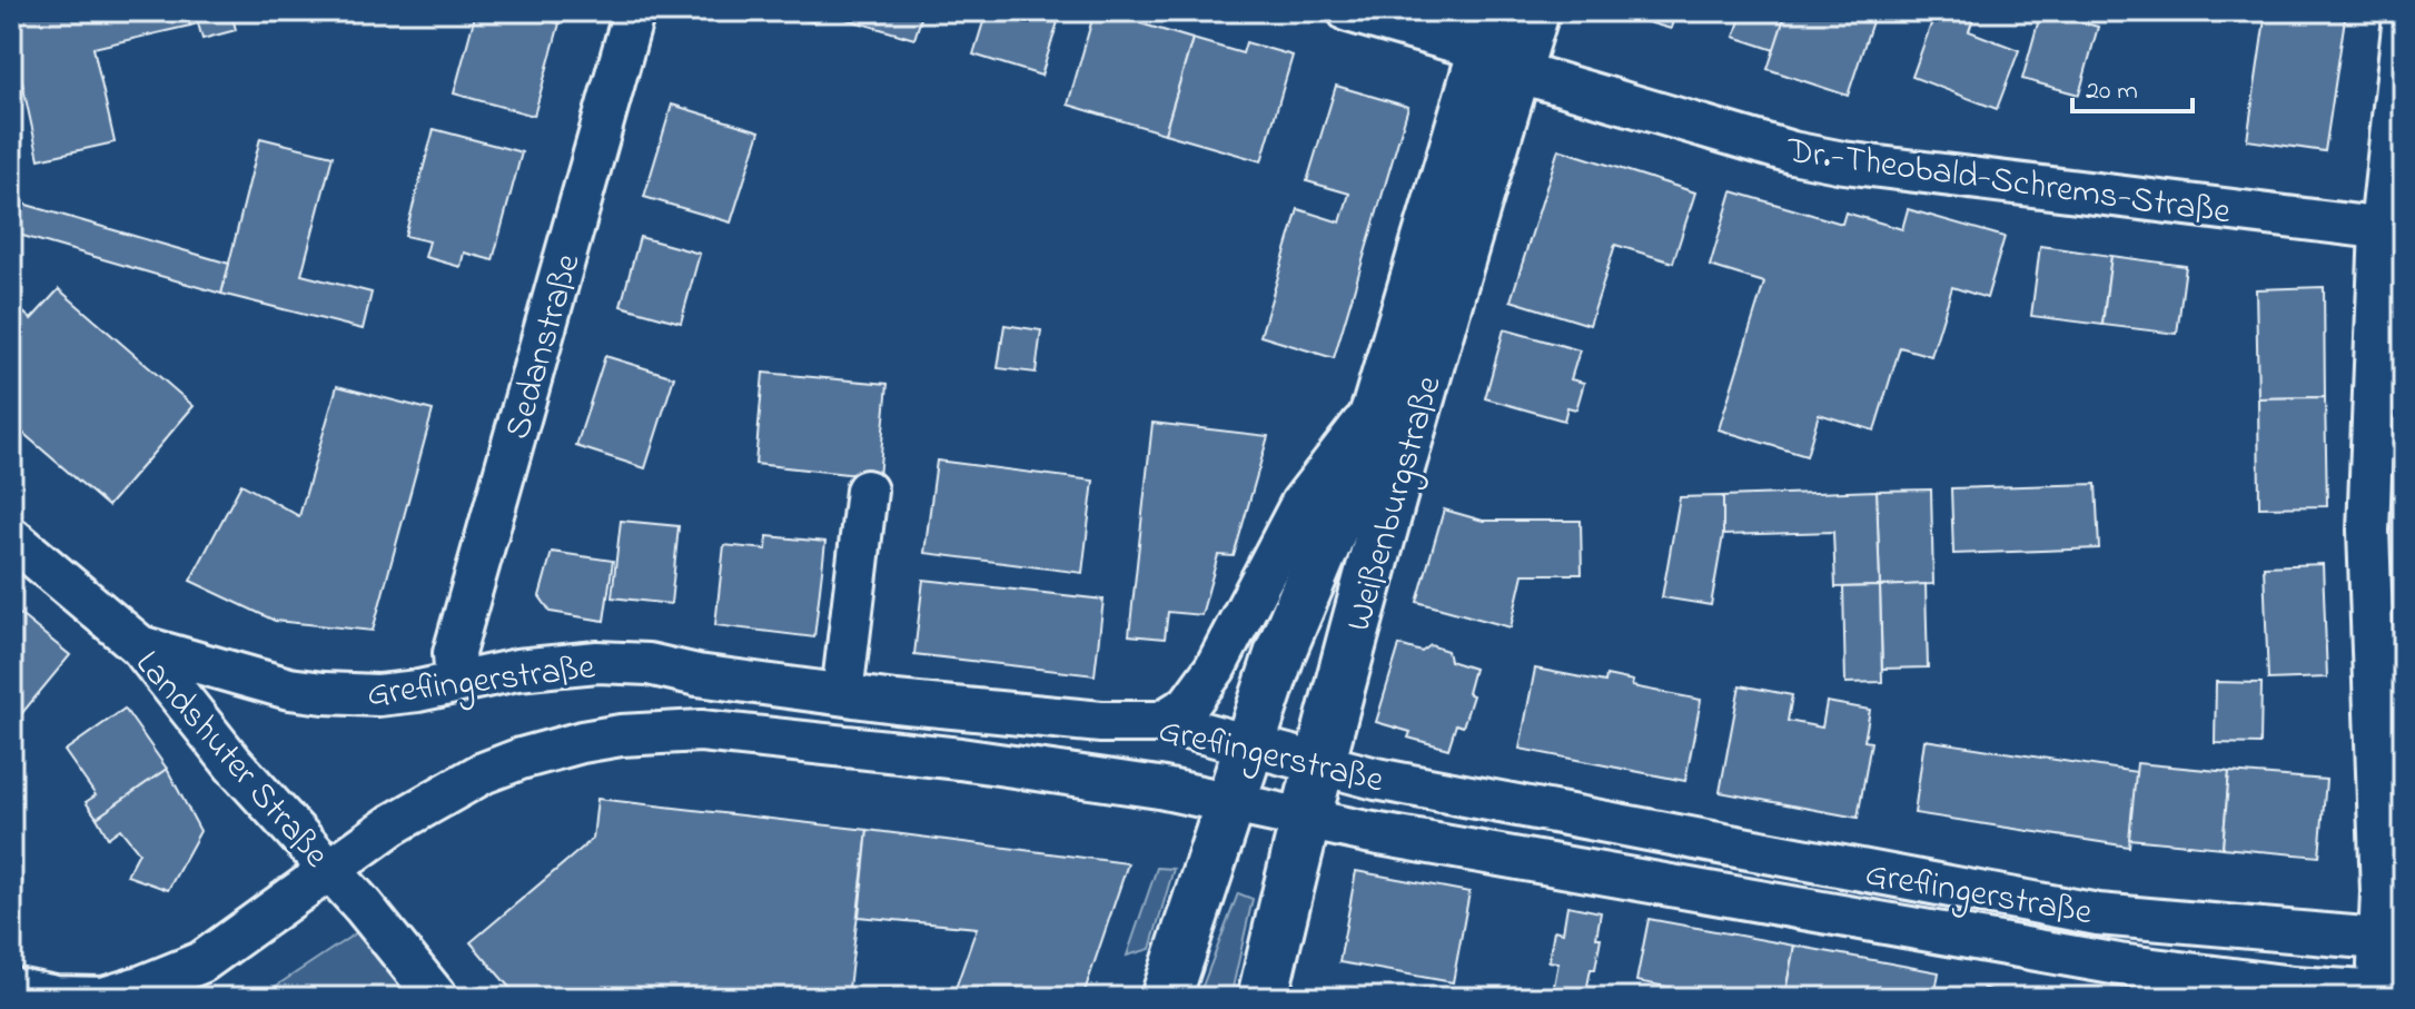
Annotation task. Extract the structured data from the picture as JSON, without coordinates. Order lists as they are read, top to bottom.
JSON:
{
  "streets": {
    "main road": ["Weißenburgstraße"],
    "street": [
      "Dr.-Theobald-Schrems-Straße",
      "Sedanstraße",
      "Greflingerstraße",
      "Landshuter Straße"
    ]
  },
  "crossings": [
    ["Dr.-Theobald-Schrems-Straße", "Weißenburgstraße"],
    ["Sedanstraße", "Greflingerstraße"],
    ["Weißenburgstraße", "Greflingerstraße"],
    ["Greflingerstraße", "Landshuter Straße"]
  ],
  "scale_bar": "20 m"
}
